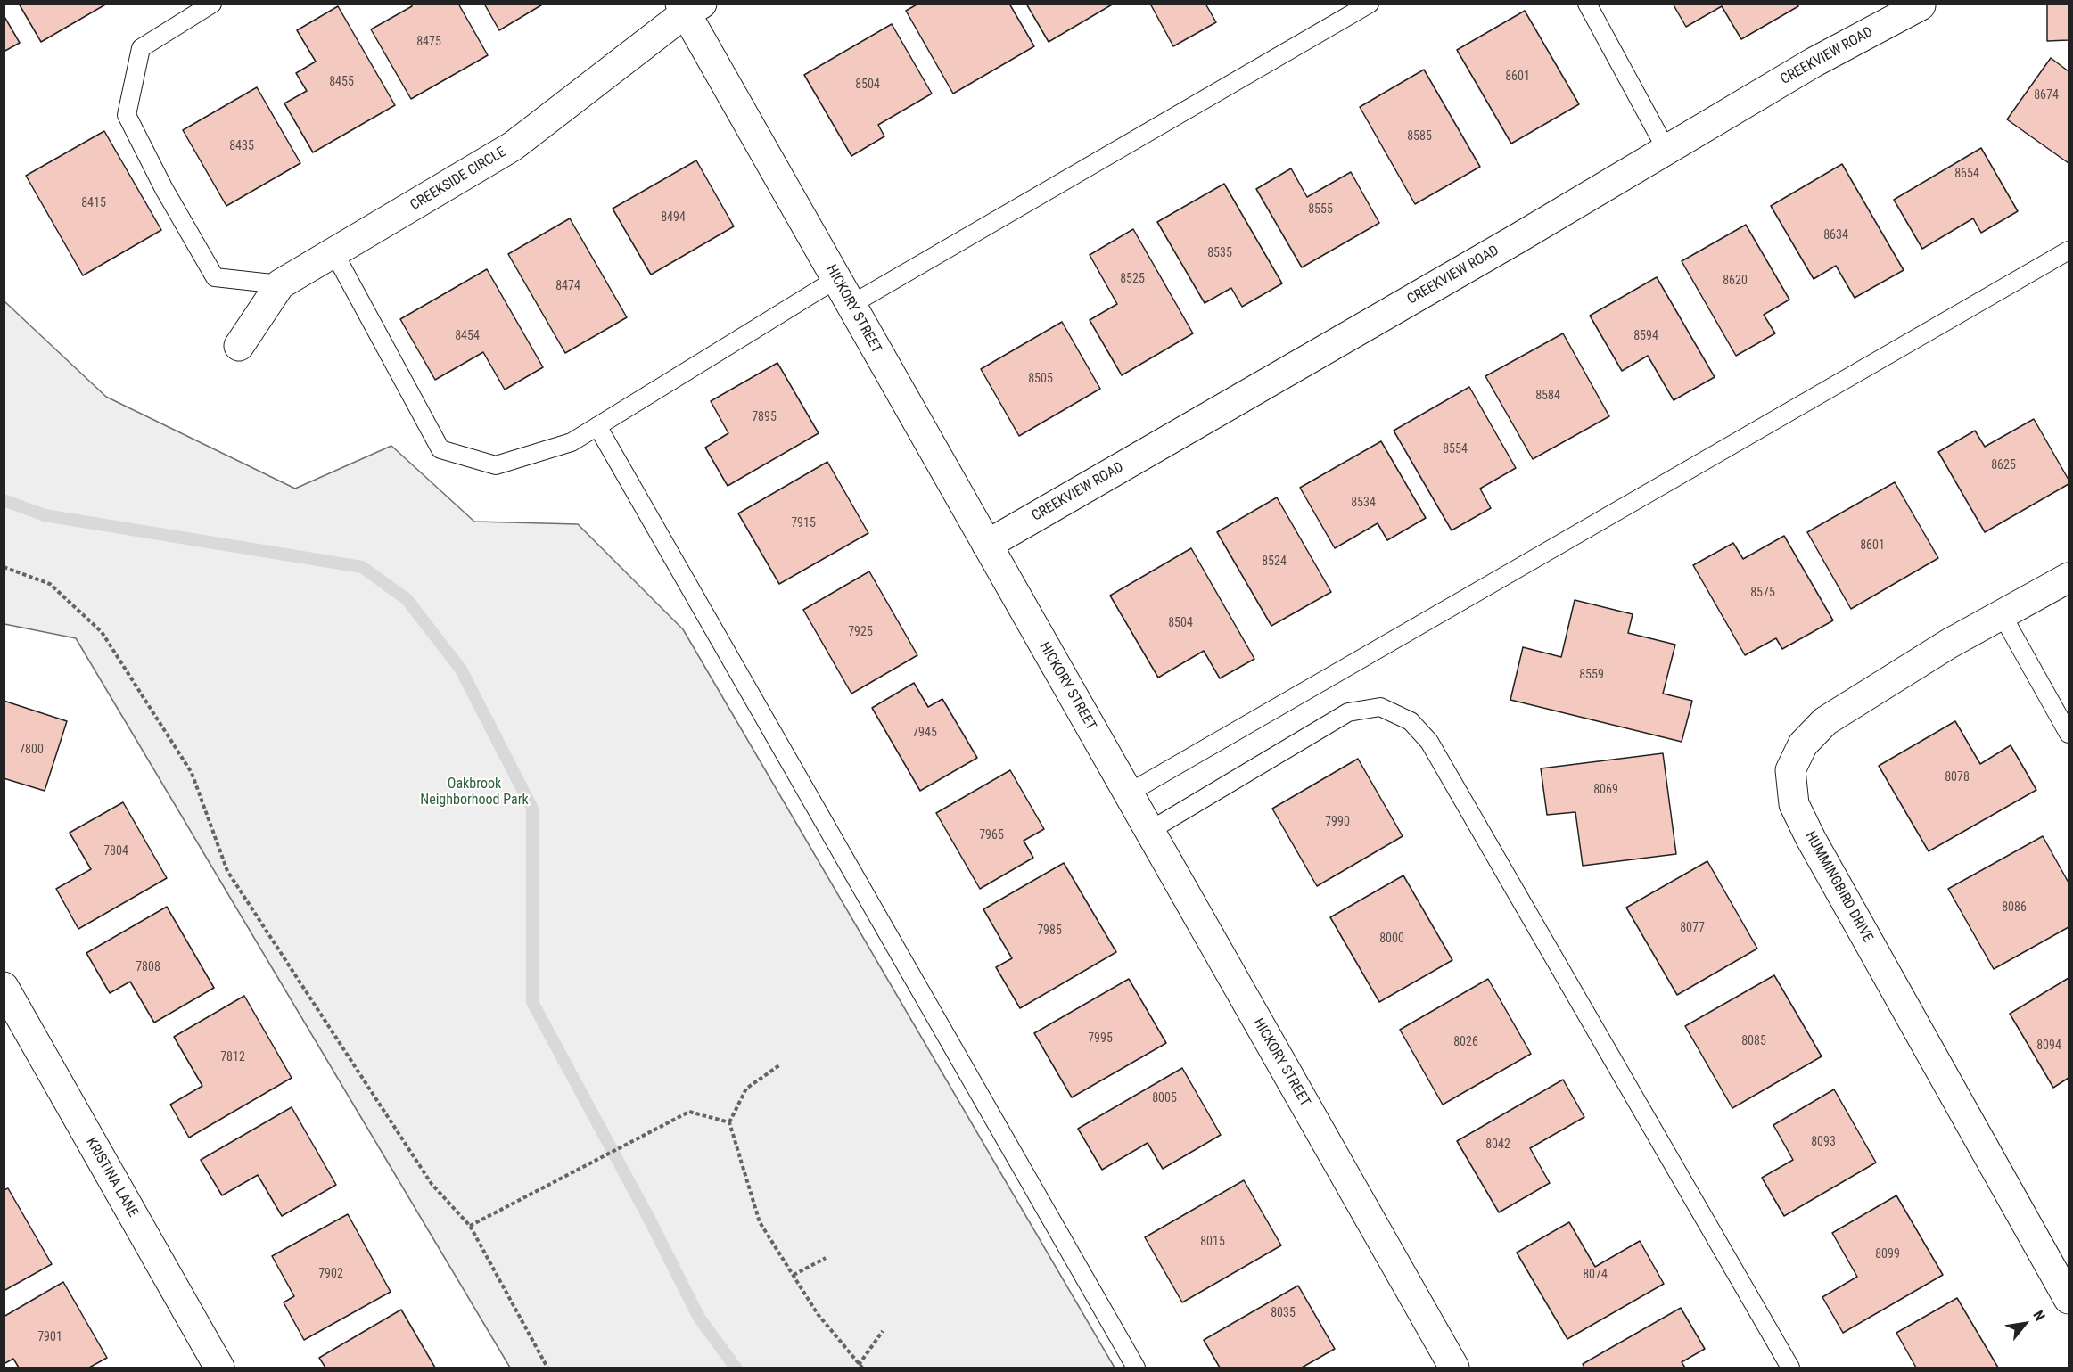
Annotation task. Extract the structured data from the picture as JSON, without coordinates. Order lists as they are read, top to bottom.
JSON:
{
  "streets": {
    "street": [
      "CREEKVIEW ROAD",
      "CREEKSIDE CIRCLE",
      "HICKORY STREET",
      "HUMMINGBIRD DRIVE",
      "KRISTINA LANE"
    ]
  },
  "crossings": [
    ["CREEKVIEW ROAD", "HICKORY STREET"],
    ["CREEKSIDE CIRCLE", "HICKORY STREET"]
  ],
  "parks": ["Oakbrook Neighborhood Park"],
  "house_numbers": [
    "8475",
    "8601",
    "8455",
    "8504",
    "8674",
    "8585",
    "8435",
    "8654",
    "8415",
    "8555",
    "8494",
    "8634",
    "8535",
    "8525",
    "8620",
    "8474",
    "8454",
    "8594",
    "8505",
    "8584",
    "7895",
    "8554",
    "8625",
    "8534",
    "7915",
    "8601",
    "8524",
    "8575",
    "8504",
    "7925",
    "8559",
    "7945",
    "7800",
    "8078",
    "8069",
    "7990",
    "7965",
    "7804",
    "8086",
    "8077",
    "7985",
    "8000",
    "7808",
    "7995",
    "8085",
    "8026",
    "8094",
    "7812",
    "8005",
    "8093",
    "8042",
    "8015",
    "8099",
    "7902",
    "8074",
    "8035",
    "7901"
  ],
  "north": "top right"
}
